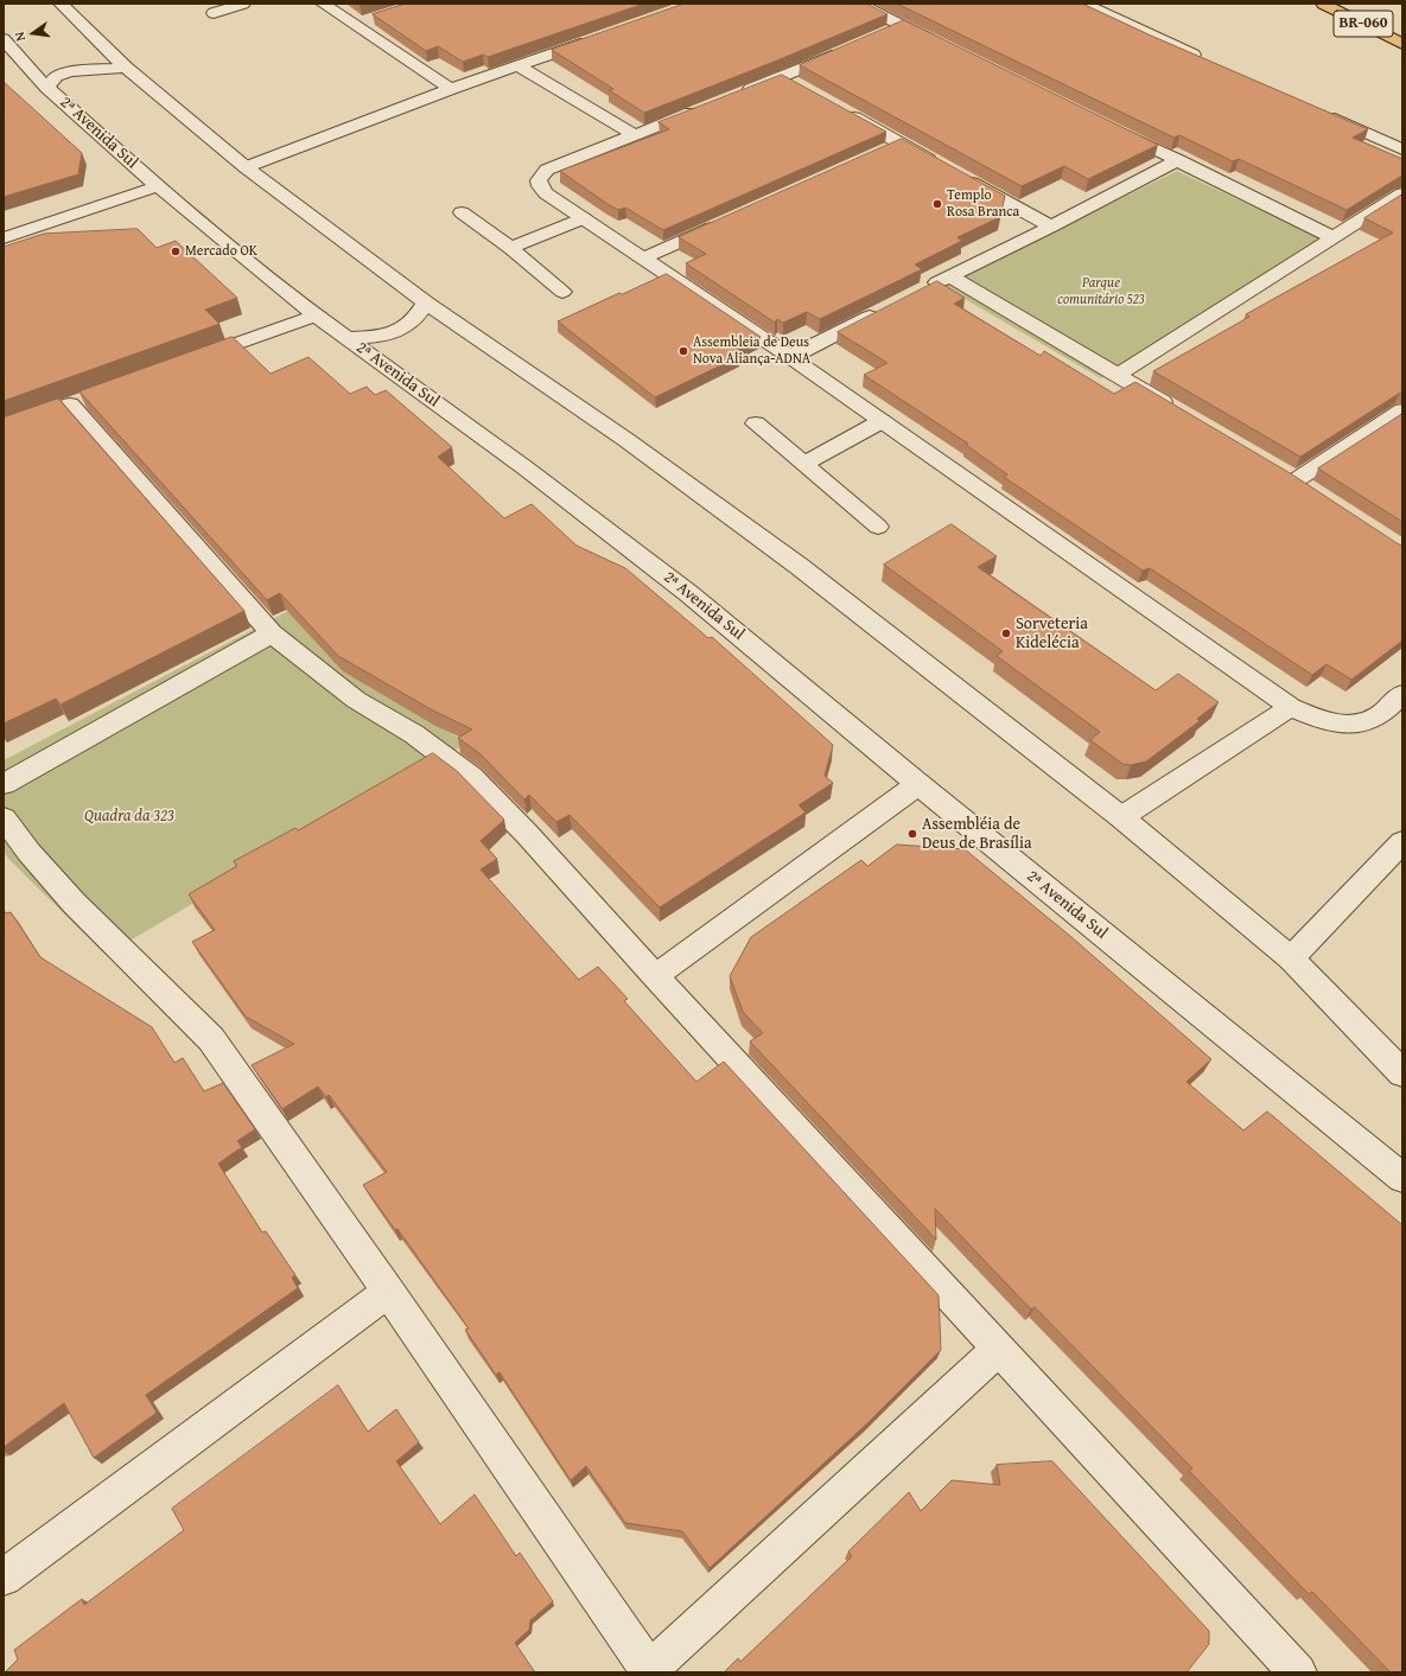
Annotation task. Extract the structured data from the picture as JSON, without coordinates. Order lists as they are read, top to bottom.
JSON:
{
  "streets": {
    "highway": ["BR-060"],
    "street": ["2ᵃ Avenida Sul"]
  },
  "parks": ["Parque comunitário 523", "Quadra da 323"],
  "places": [
    "Templo Rosa Branca",
    "Mercado OK",
    "Assembleia de Deus Nova Aliança-ADNA",
    "Sorveteria Kidelécia",
    "Assembléia de Deus de Brasília"
  ],
  "north": "left"
}
